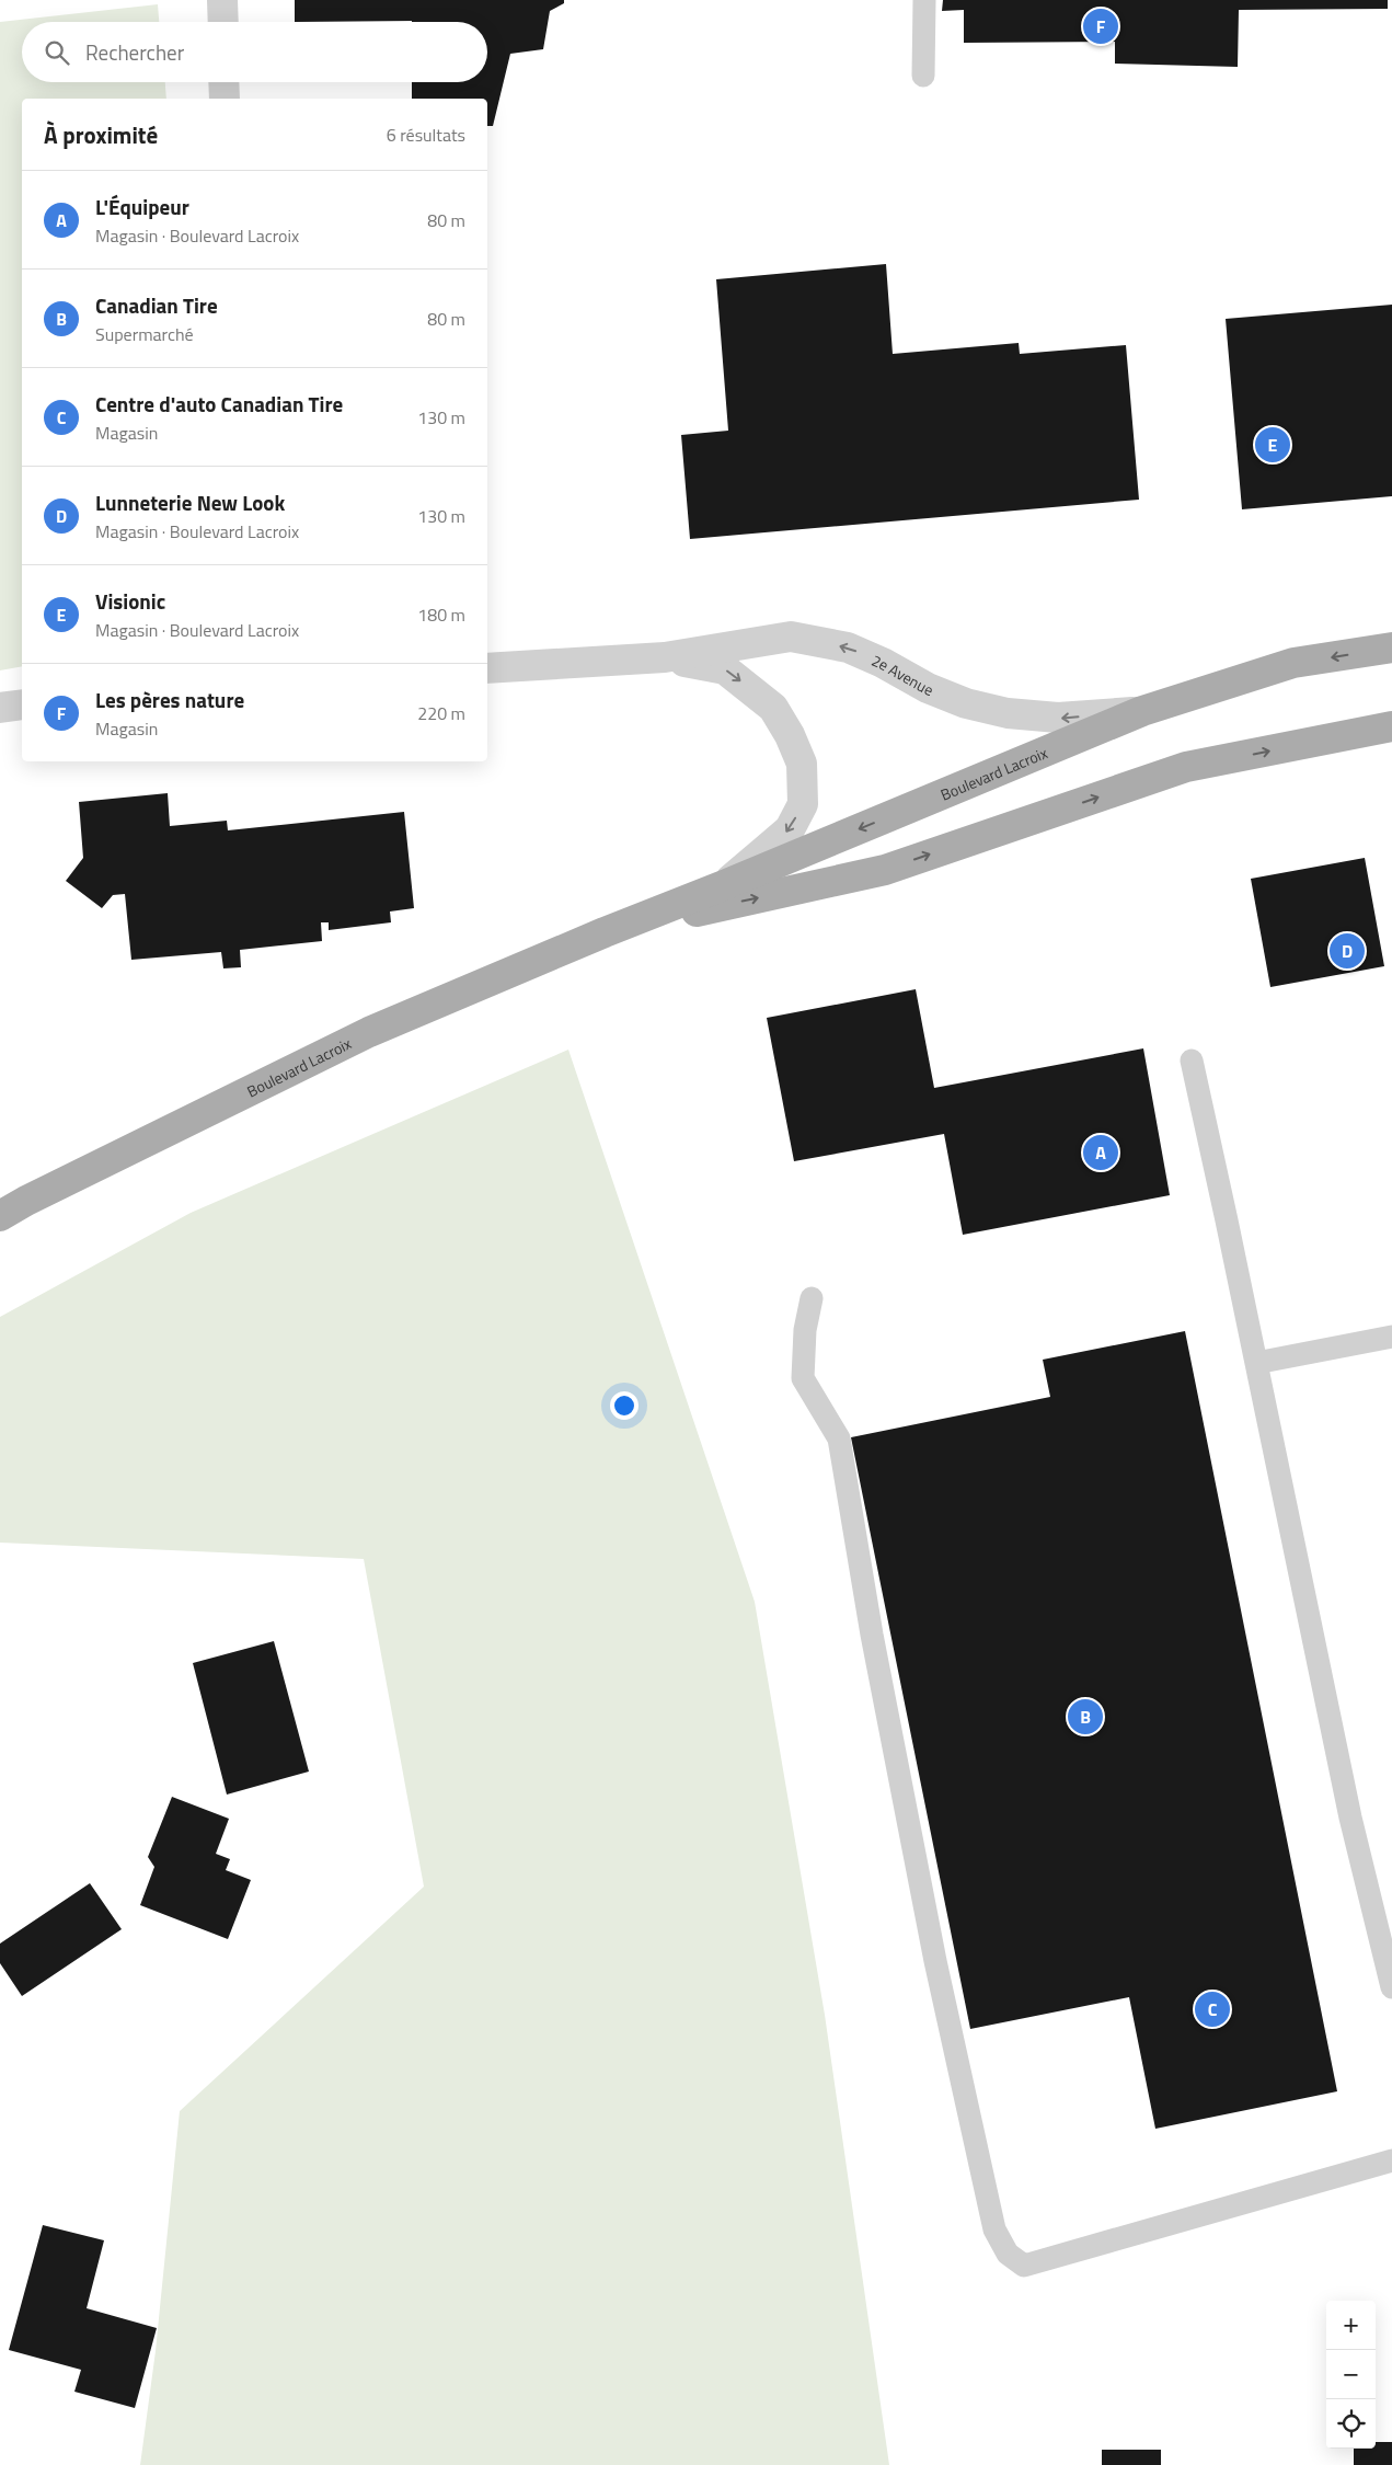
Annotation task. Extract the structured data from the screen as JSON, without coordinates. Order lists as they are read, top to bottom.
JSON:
{
  "streets": {
    "main road": ["Boulevard Lacroix"],
    "street": ["2e Avenue"]
  },
  "crossings": [
    ["2e Avenue", "Boulevard Lacroix"]
  ],
  "page": {
    "pins": [
      "F",
      "E",
      "D",
      "A",
      "B",
      "C"
    ],
    "search": "Rechercher",
    "heading": ["À proximité", "6 résultats"],
    "list": [
      {
        "mark": "A",
        "name": "L'Équipeur",
        "note": "Magasin · Boulevard Lacroix",
        "value": "80 m"
      },
      {
        "mark": "B",
        "name": "Canadian Tire",
        "note": "Supermarché",
        "value": "80 m"
      },
      {
        "mark": "C",
        "name": "Centre d'auto Canadian Tire",
        "note": "Magasin",
        "value": "130 m"
      },
      {
        "mark": "D",
        "name": "Lunneterie New Look",
        "note": "Magasin · Boulevard Lacroix",
        "value": "130 m"
      },
      {
        "mark": "E",
        "name": "Visionic",
        "note": "Magasin · Boulevard Lacroix",
        "value": "180 m"
      },
      {
        "mark": "F",
        "name": "Les pères nature",
        "note": "Magasin",
        "value": "220 m"
      }
    ],
    "map_buttons": ["+", "−"]
  }
}
